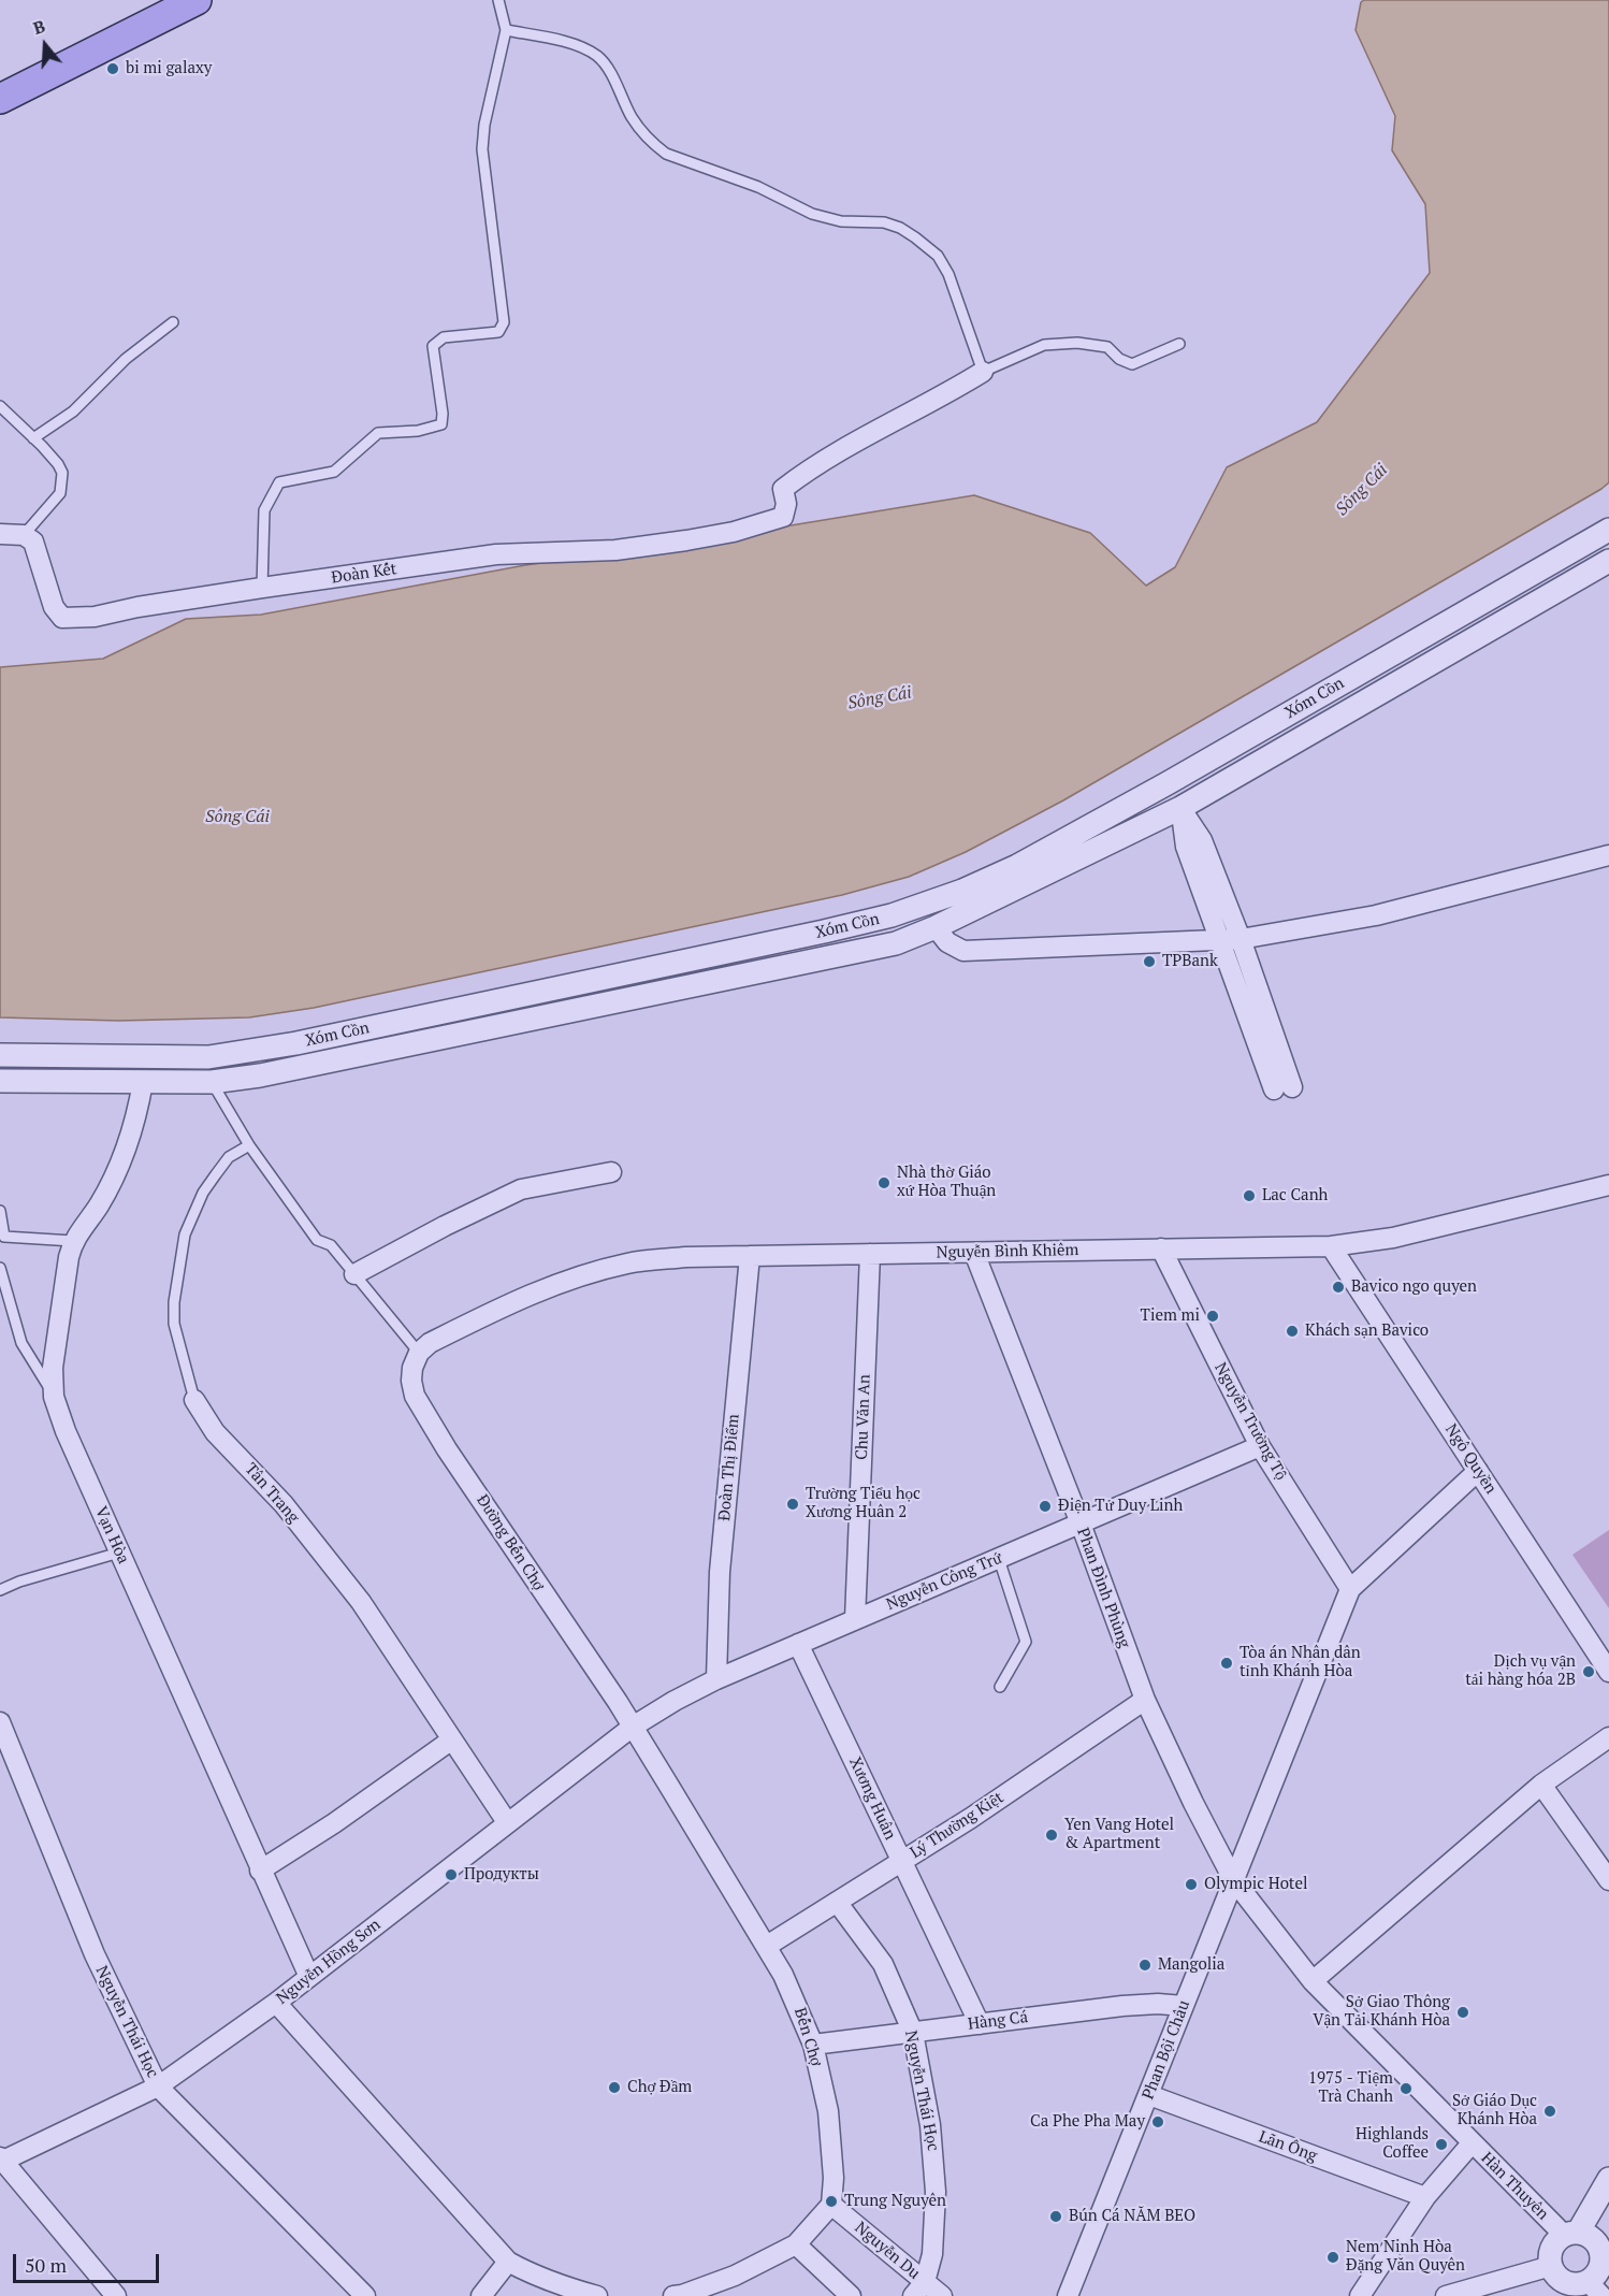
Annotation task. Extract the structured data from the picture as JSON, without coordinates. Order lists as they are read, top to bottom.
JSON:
{
  "streets": {
    "street": [
      "Đoàn Kết",
      "Xóm Cồn",
      "Nguyễn Bình Khiêm",
      "Chu Văn An",
      "Nguyễn Trường Tộ",
      "Ngô Quyền",
      "Đoàn Thị Điểm",
      "Tân Trang",
      "Vạn Hòa",
      "Đường Bến Chợ",
      "Nguyễn Công Trứ",
      "Phan Đình Phùng",
      "Xương Huân",
      "Lý Thường Kiệt",
      "Nguyễn Hồng Sơn",
      "Hàng Cá",
      "Nguyễn Thái Học",
      "Bến Chợ",
      "Phan Bội Châu",
      "Lãn Ông",
      "Hàn Thuyên",
      "Nguyễn Du"
    ]
  },
  "crossings": [
    ["Xóm Cồn", "Vạn Hòa"],
    ["Nguyễn Bình Khiêm", "Chu Văn An"],
    ["Nguyễn Bình Khiêm", "Nguyễn Trường Tộ"],
    ["Nguyễn Bình Khiêm", "Ngô Quyền"],
    ["Nguyễn Bình Khiêm", "Đoàn Thị Điểm"],
    ["Nguyễn Bình Khiêm", "Đường Bến Chợ"],
    ["Nguyễn Bình Khiêm", "Phan Đình Phùng"],
    ["Chu Văn An", "Nguyễn Công Trứ"],
    ["Nguyễn Trường Tộ", "Nguyễn Công Trứ"],
    ["Nguyễn Trường Tộ", "Phan Bội Châu"],
    ["Đoàn Thị Điểm", "Nguyễn Công Trứ"],
    ["Tân Trang", "Nguyễn Hồng Sơn"],
    ["Vạn Hòa", "Nguyễn Hồng Sơn"],
    ["Đường Bến Chợ", "Nguyễn Công Trứ"],
    ["Đường Bến Chợ", "Nguyễn Hồng Sơn"],
    ["Đường Bến Chợ", "Bến Chợ"],
    ["Nguyễn Công Trứ", "Phan Đình Phùng"],
    ["Nguyễn Công Trứ", "Xương Huân"],
    ["Nguyễn Công Trứ", "Nguyễn Hồng Sơn"],
    ["Nguyễn Công Trứ", "Bến Chợ"],
    ["Phan Đình Phùng", "Lý Thường Kiệt"],
    ["Phan Đình Phùng", "Phan Bội Châu"],
    ["Phan Đình Phùng", "Hàn Thuyên"],
    ["Xương Huân", "Lý Thường Kiệt"],
    ["Xương Huân", "Hàng Cá"],
    ["Lý Thường Kiệt", "Nguyễn Thái Học"],
    ["Lý Thường Kiệt", "Bến Chợ"],
    ["Nguyễn Hồng Sơn", "Nguyễn Thái Học"],
    ["Nguyễn Hồng Sơn", "Bến Chợ"],
    ["Hàng Cá", "Nguyễn Thái Học"],
    ["Hàng Cá", "Bến Chợ"],
    ["Hàng Cá", "Phan Bội Châu"],
    ["Nguyễn Thái Học", "Nguyễn Du"],
    ["Bến Chợ", "Nguyễn Du"],
    ["Phan Bội Châu", "Lãn Ông"],
    ["Phan Bội Châu", "Hàn Thuyên"]
  ],
  "water": ["Sông Cái"],
  "places": [
    "bi mi galaxy",
    "TPBank",
    "Nhà thờ Giáo xứ Hòa Thuận",
    "Lac Canh",
    "Bavico ngo quyen",
    "Tiem mi",
    "Khách sạn Bavico",
    "Trường Tiểu học Xương Huân 2",
    "Điện Tử Duy Linh",
    "Tòa án Nhân dân tỉnh Khánh Hòa",
    "Dịch vụ vận tải hàng hóa 2B",
    "Yen Vang Hotel & Apartment",
    "Продукты",
    "Olympic Hotel",
    "Mangolia",
    "Sở Giao Thông Vận Tải Khánh Hòa",
    "Chợ Đầm",
    "1975 - Tiệm Trà Chanh",
    "Sở Giáo Dục Khánh Hòa",
    "Ca Phe Pha May",
    "Highlands Coffee",
    "Trung Nguyên",
    "Bún Cá NĂM BEO",
    "Nem Ninh Hòa Đặng Văn Quyên"
  ],
  "scale_bar": "50 m",
  "north": "top"
}
